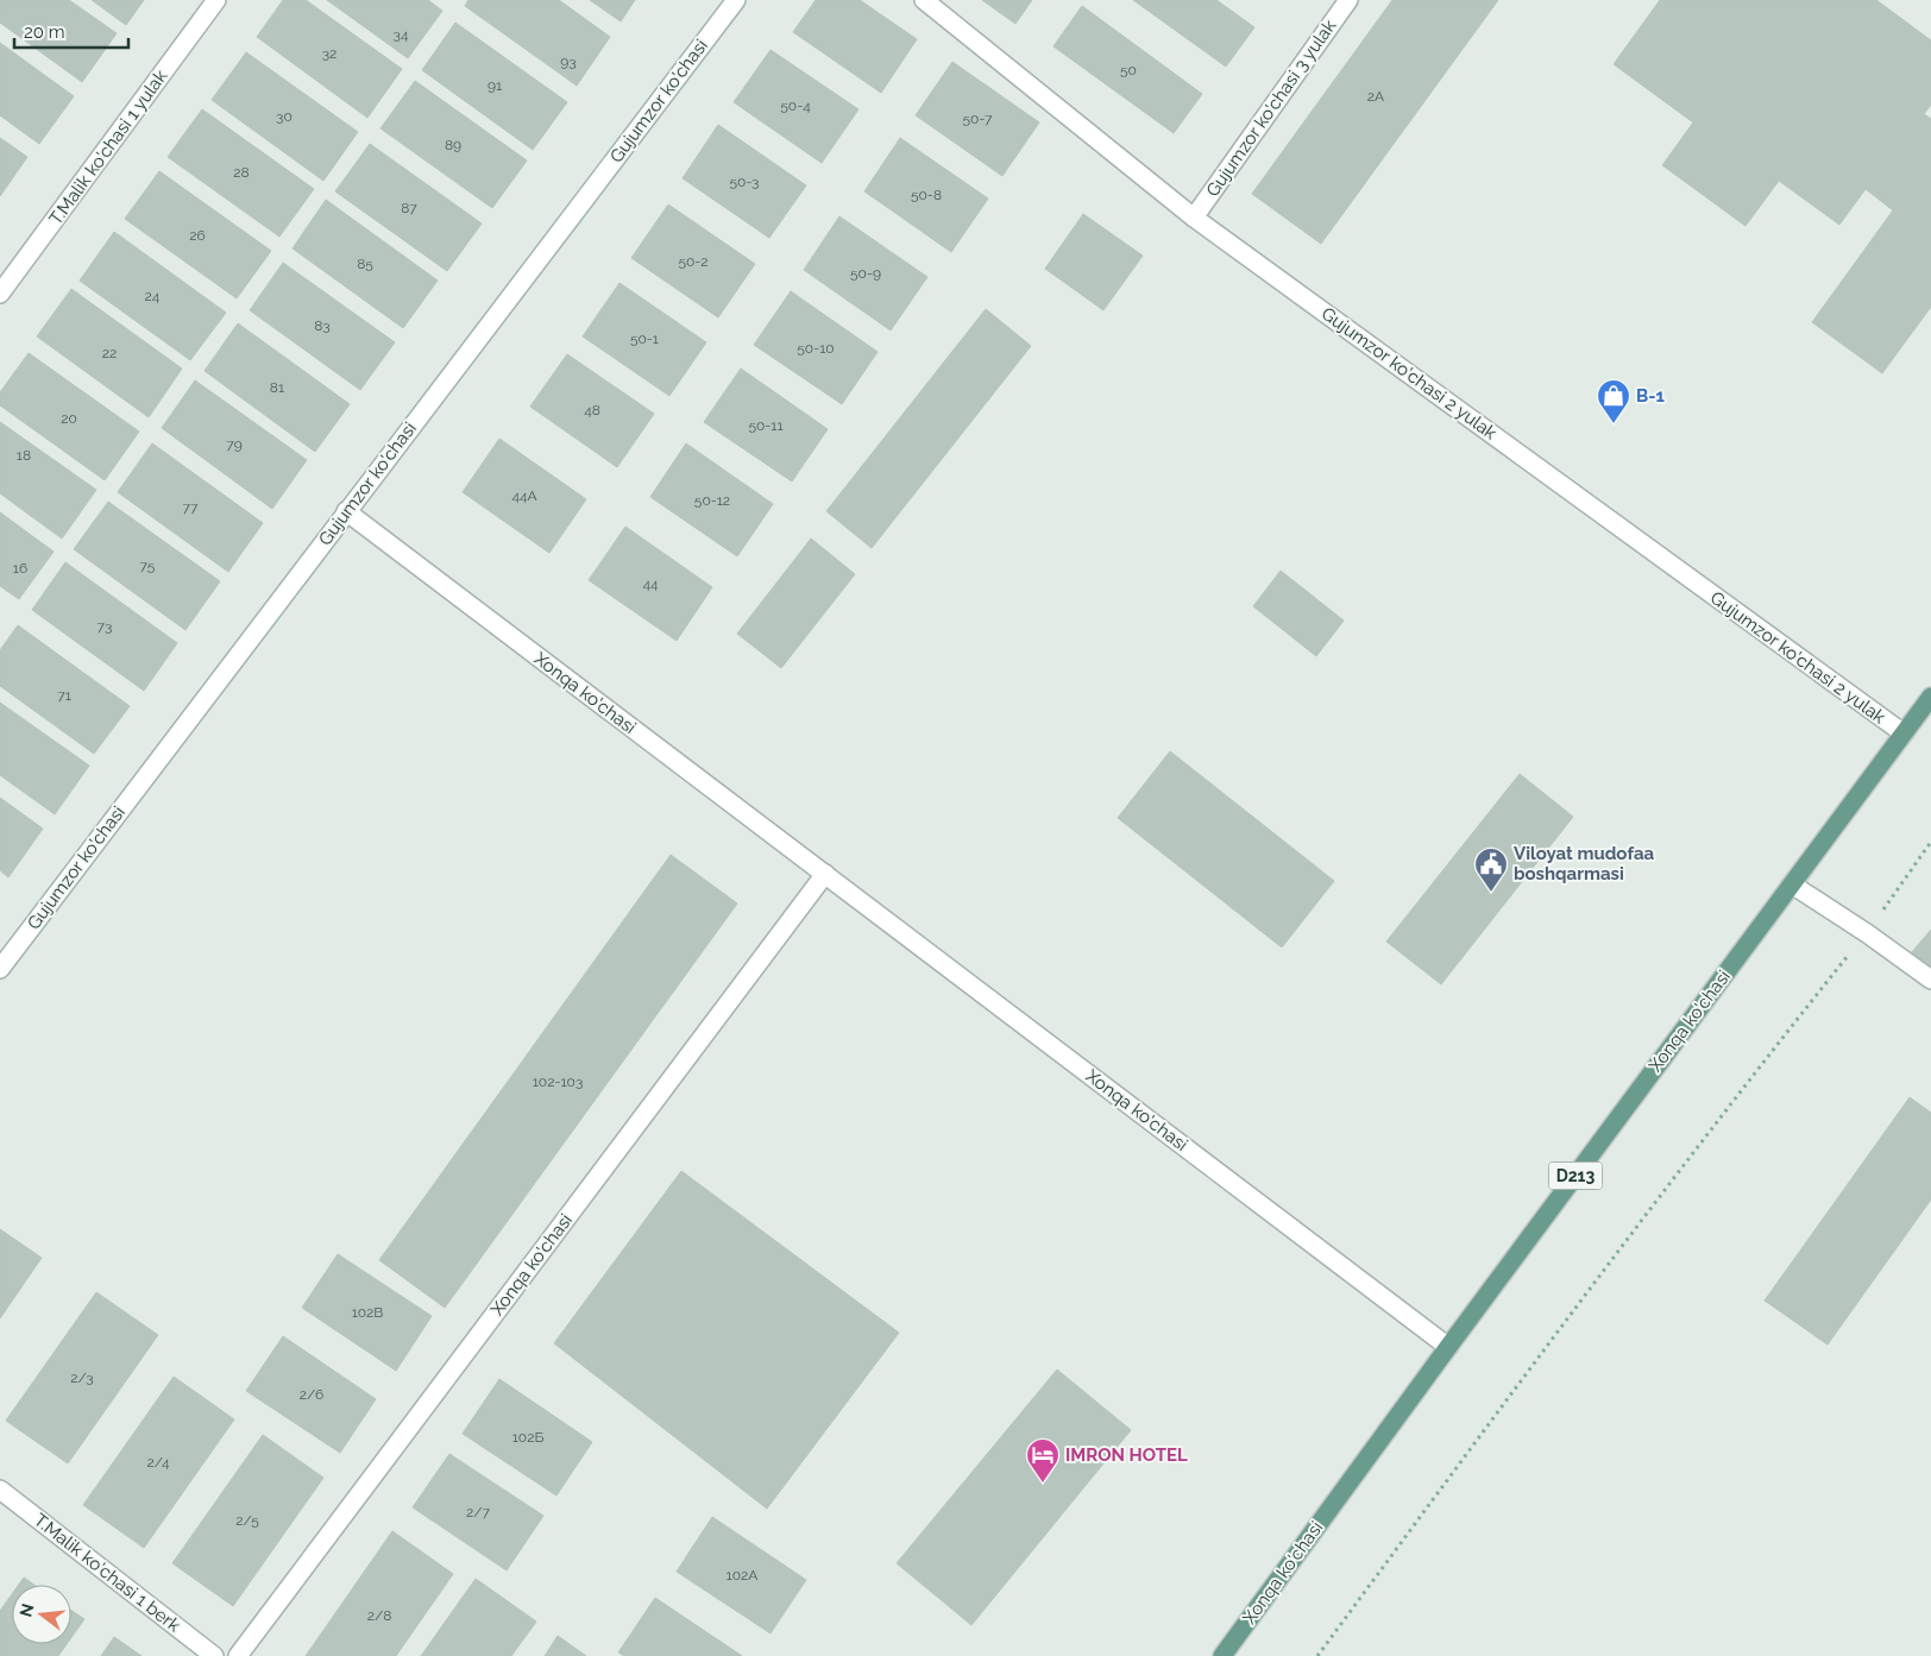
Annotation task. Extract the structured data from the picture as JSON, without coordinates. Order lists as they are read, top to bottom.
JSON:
{
  "streets": {
    "main road": ["Xonqa ko'chasi", "D213"],
    "street": [
      "Gujumzor ko'chasi",
      "Gujumzor ko'chasi 3 yulak",
      "T.Malik ko'chasi 1 yulak",
      "Gujumzor ko'chasi 2 yulak",
      "T.Malik ko'chasi 1 berk"
    ]
  },
  "crossings": [
    ["Gujumzor ko'chasi", "Xonqa ko'chasi"],
    ["Gujumzor ko'chasi 3 yulak", "Gujumzor ko'chasi 2 yulak"],
    ["Gujumzor ko'chasi 2 yulak", "Xonqa ko'chasi"]
  ],
  "places": {
    "shop": ["В-1"],
    "public building": ["Viloyat mudofaa boshqarmasi"],
    "hotel": ["IMRON HOTEL"]
  },
  "house_numbers": [
    "34",
    "32",
    "93",
    "50",
    "91",
    "2A",
    "50-4",
    "30",
    "50-7",
    "89",
    "28",
    "50-3",
    "50-8",
    "87",
    "26",
    "50-2",
    "85",
    "50-9",
    "24",
    "83",
    "50-1",
    "50-10",
    "22",
    "81",
    "48",
    "20",
    "50-11",
    "79",
    "18",
    "44A",
    "50-12",
    "77",
    "75",
    "16",
    "44",
    "73",
    "71",
    "102-103",
    "102В",
    "2/3",
    "2/6",
    "102Б",
    "2/4",
    "2/7",
    "2/5",
    "102А",
    "2/8"
  ],
  "scale_bar": "20 m",
  "north": "left"
}
